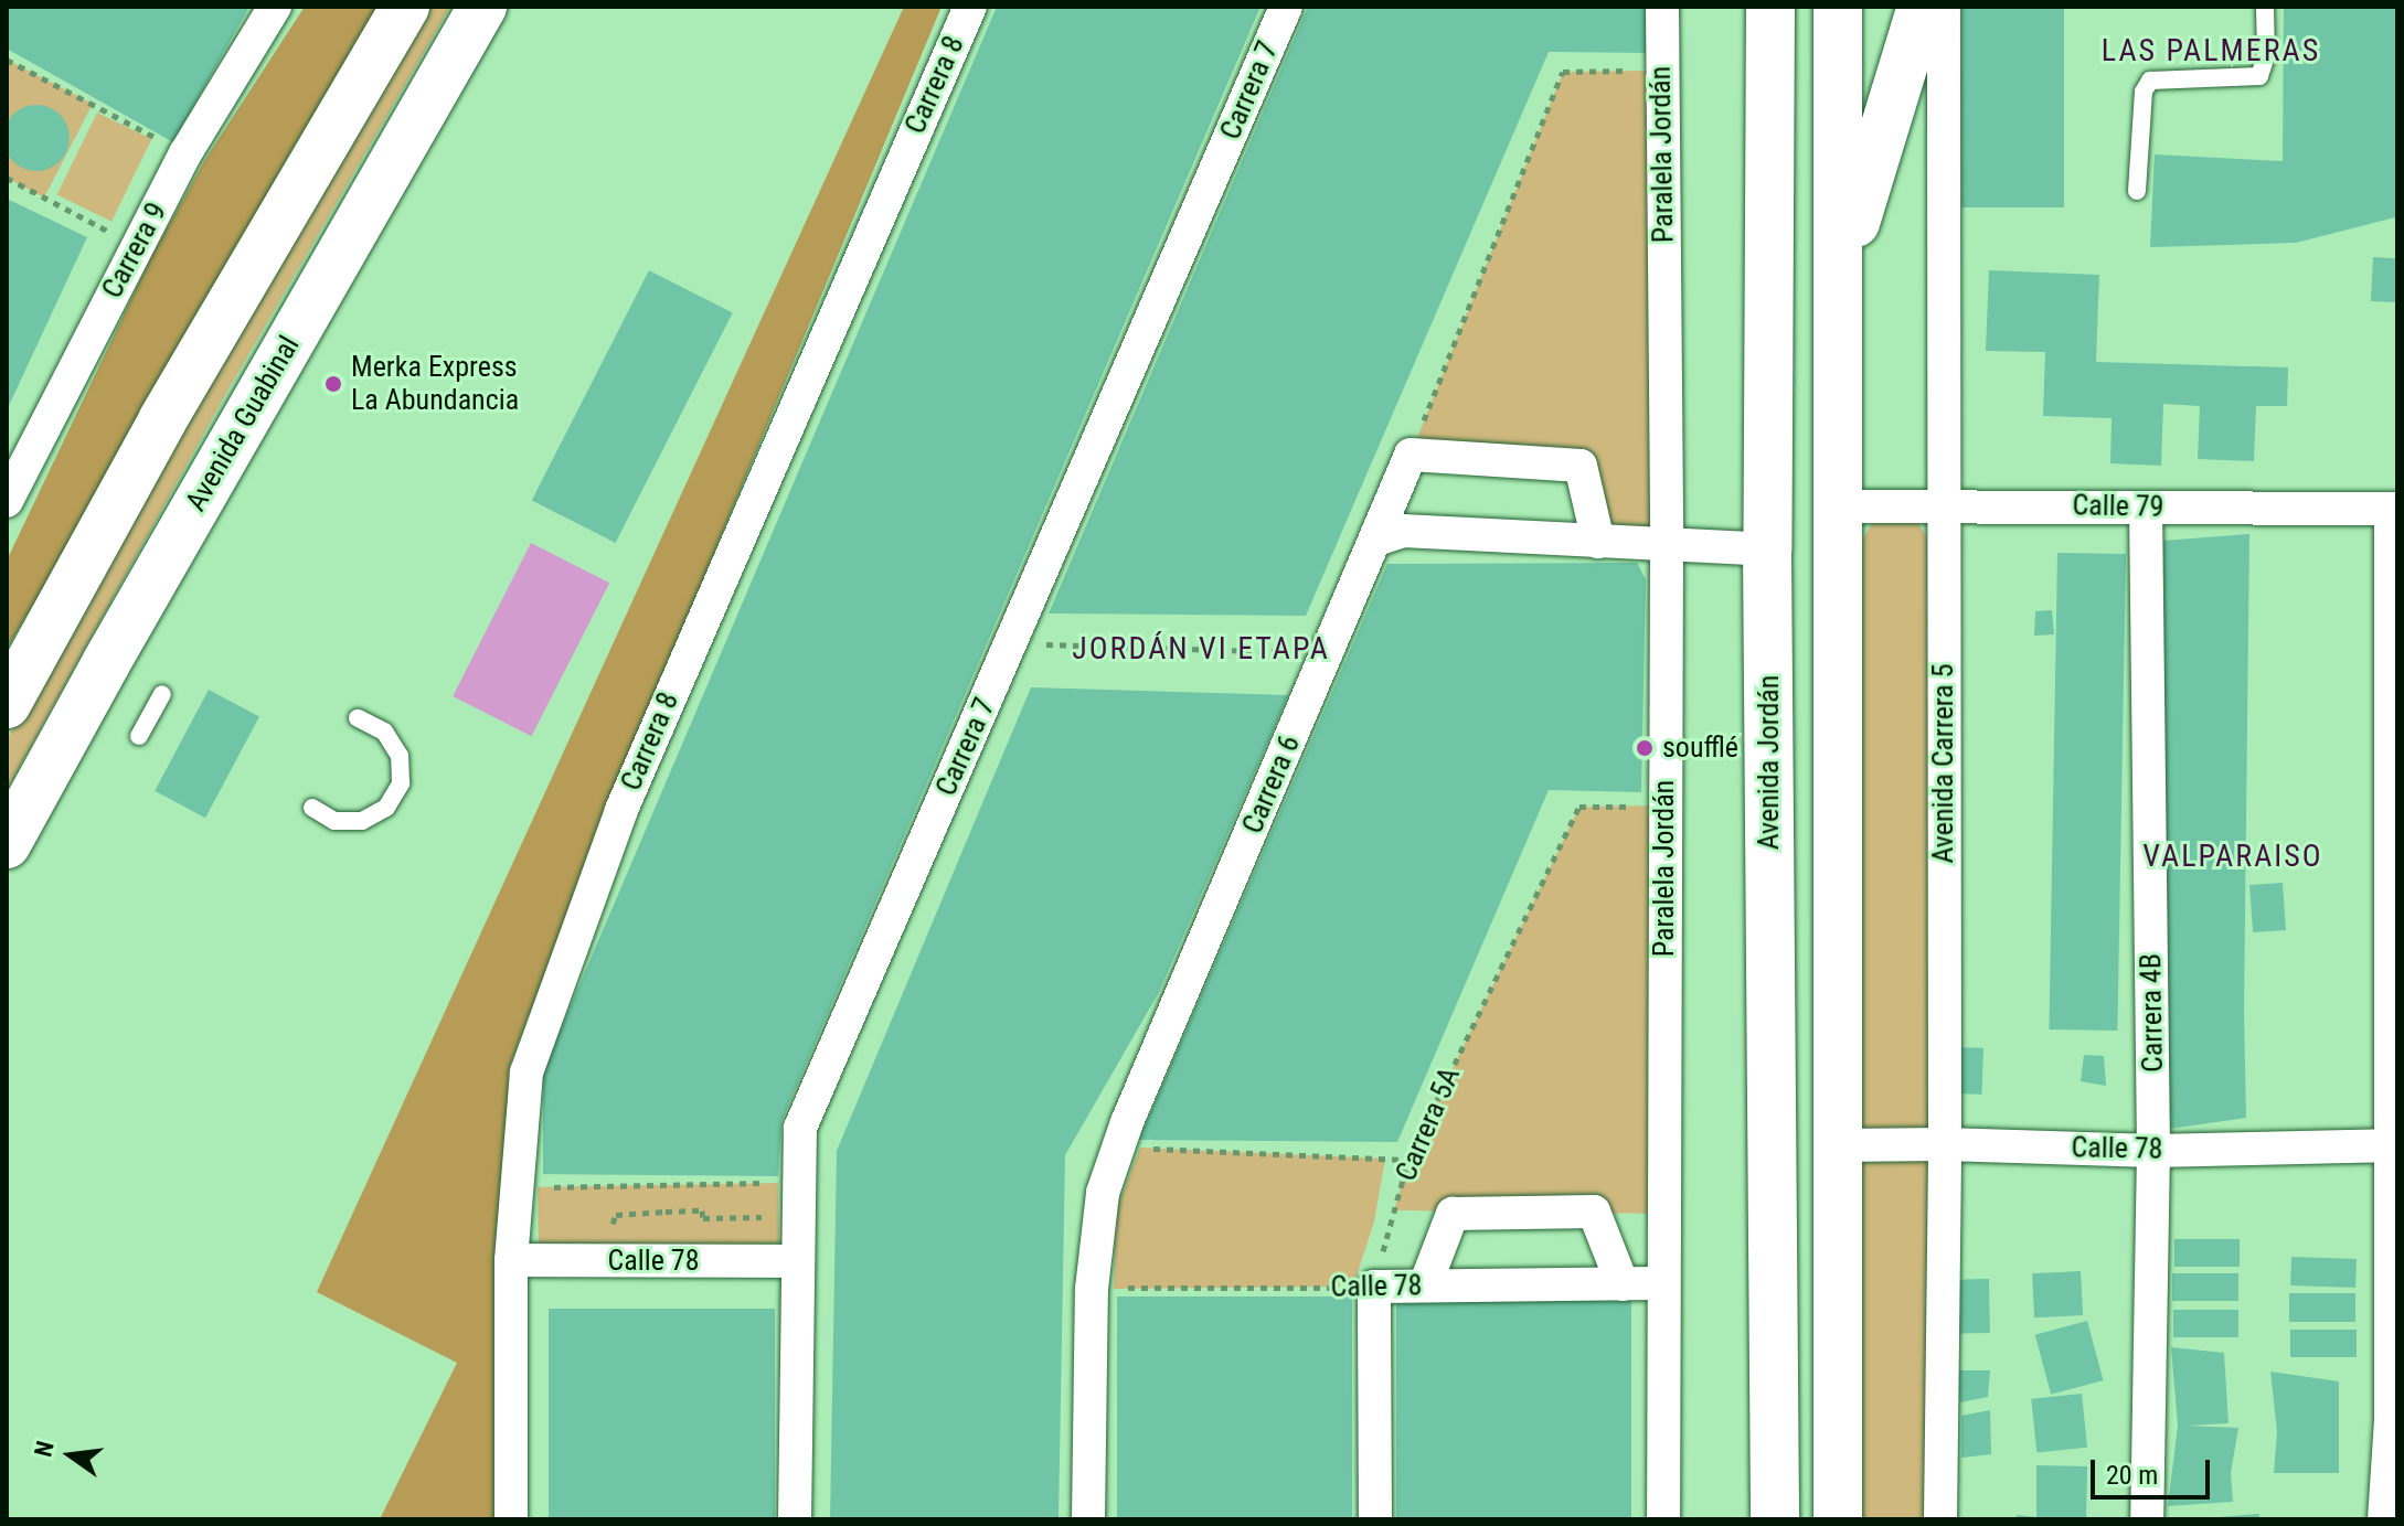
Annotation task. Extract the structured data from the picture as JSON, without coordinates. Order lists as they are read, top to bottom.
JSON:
{
  "streets": {
    "main road": ["Avenida Guabinal", "Avenida Jordán"],
    "street": [
      "Carrera 8",
      "Carrera 7",
      "Paralela Jordán",
      "Carrera 9",
      "Calle 79",
      "Avenida Carrera 5",
      "Carrera 6",
      "Carrera 4B",
      "Calle 78"
    ],
    "path": ["Carrera 5A"]
  },
  "crossings": [
    ["Carrera 8", "Calle 78"],
    ["Carrera 7", "Calle 78"],
    ["Paralela Jordán", "Carrera 5A"],
    ["Paralela Jordán", "Calle 78"],
    ["Calle 79", "Avenida Carrera 5"],
    ["Calle 79", "Carrera 4B"],
    ["Avenida Carrera 5", "Calle 78"],
    ["Carrera 6", "Calle 78"],
    ["Carrera 4B", "Calle 78"],
    ["Carrera 5A", "Calle 78"]
  ],
  "districts": ["LAS PALMERAS", "JORDÁN VI ETAPA", "VALPARAISO"],
  "places": ["Merka Express La Abundancia", "soufflé"],
  "scale_bar": "20 m",
  "north": "left"
}
